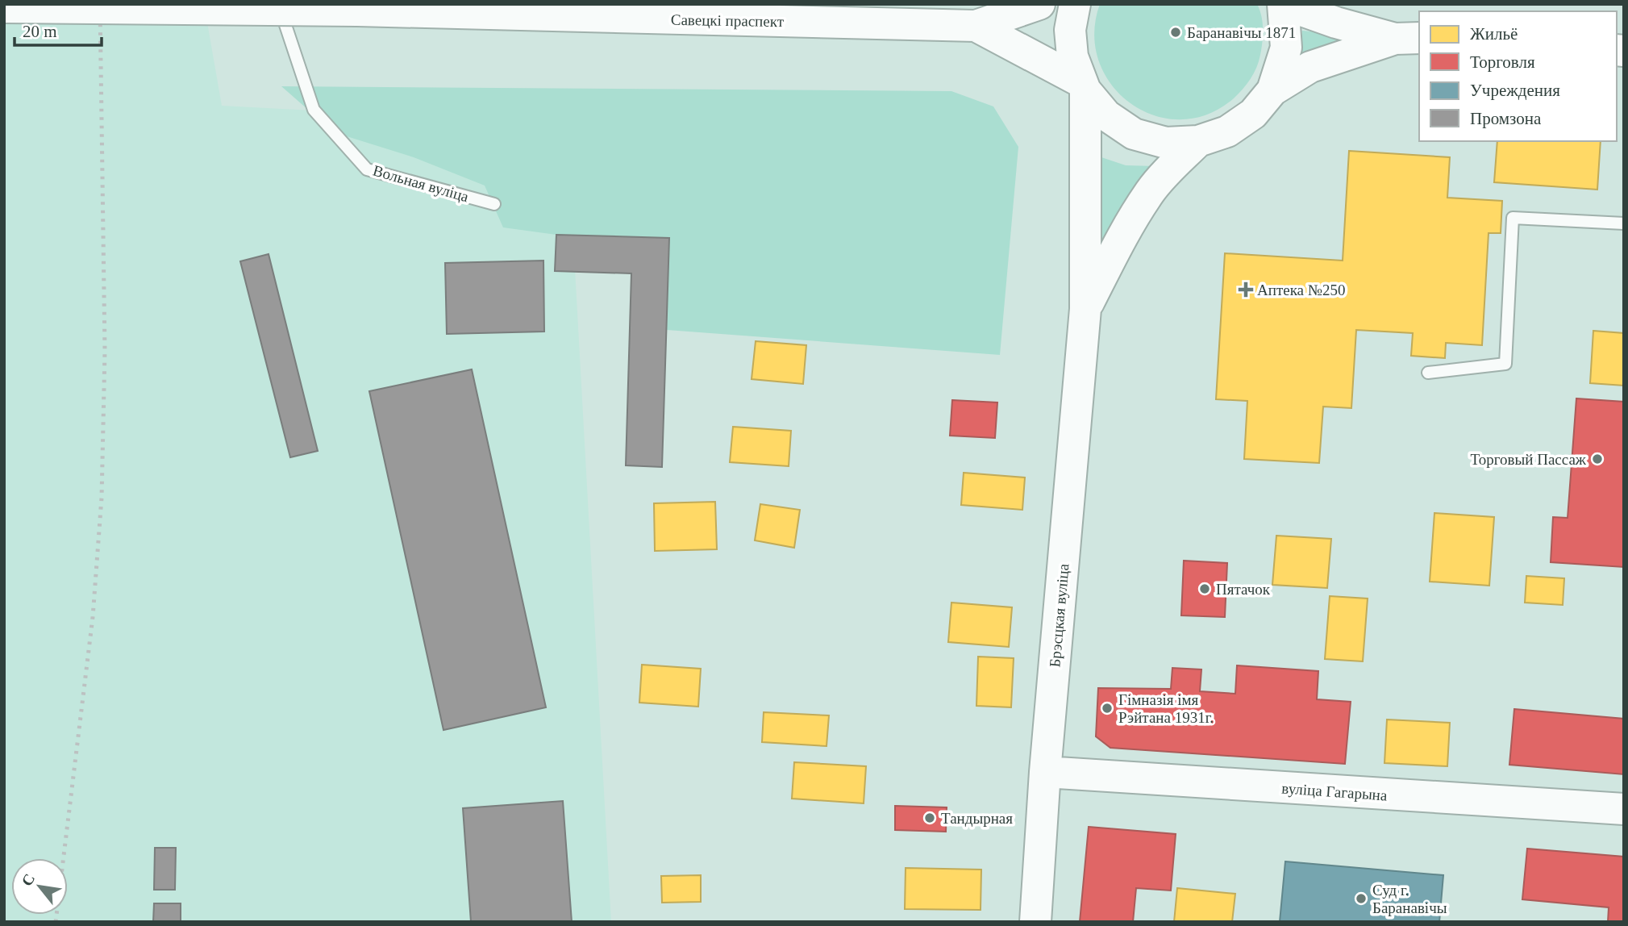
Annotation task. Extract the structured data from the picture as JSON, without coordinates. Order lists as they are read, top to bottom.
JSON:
{
  "streets": {
    "main road": ["Савецкі праспект", "Брэсцкая вуліца", "вуліца Гагарына"],
    "lane": ["Вольная вуліца"]
  },
  "crossings": [
    ["Савецкі праспект", "Брэсцкая вуліца"],
    ["Брэсцкая вуліца", "вуліца Гагарына"]
  ],
  "places": {
    "other": [
      "Баранавічы 1871",
      "Торговый Пассаж",
      "Пятачок",
      "Гімназія імя Рэйтана 1931г.",
      "Тандырная",
      "Суд г. Баранавічы"
    ],
    "health": ["Аптека №250"]
  },
  "legend": [
    "Жильё",
    "Торговля",
    "Учреждения",
    "Промзона"
  ],
  "scale_bar": "20 m",
  "north": "top left"
}
